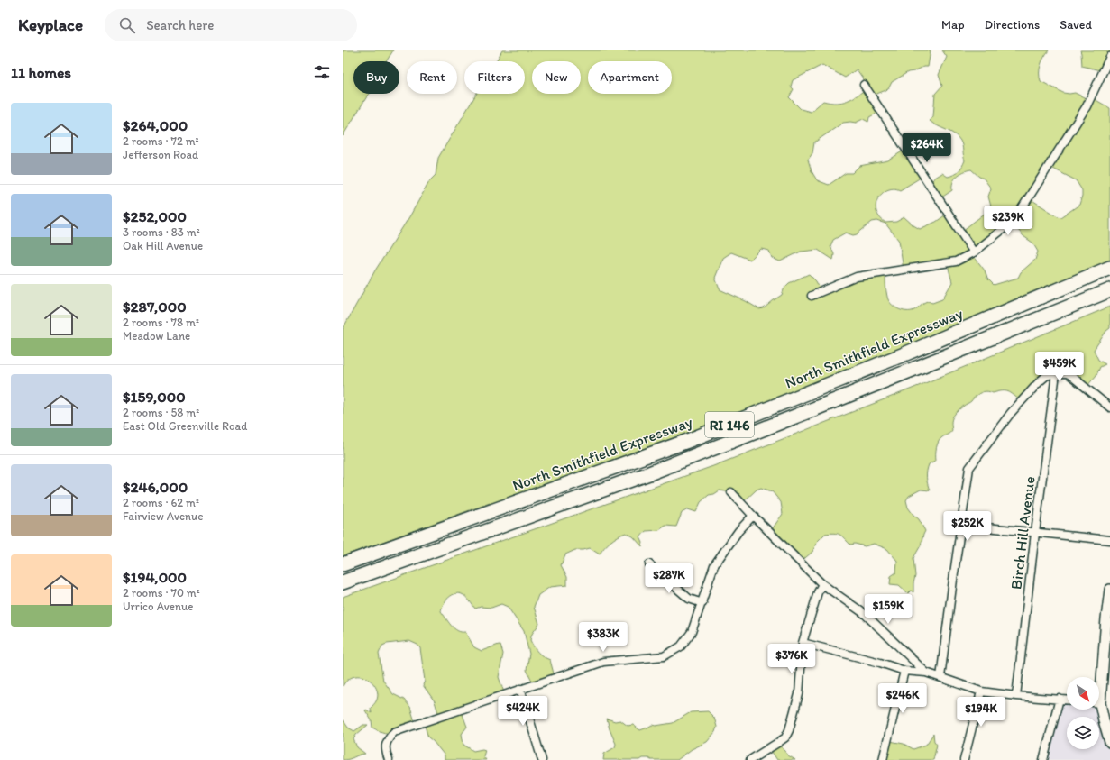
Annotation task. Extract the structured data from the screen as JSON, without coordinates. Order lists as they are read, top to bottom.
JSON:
{
  "streets": {
    "highway": ["North Smithfield Expressway", "RI 146"],
    "street": ["Birch Hill Avenue"]
  },
  "north": "bottom right",
  "page": {
    "header": "Keyplace",
    "search": "Search here",
    "nav": ["Map", "Directions", "Saved"],
    "heading": "11 homes",
    "chip": [
      "Buy",
      "Rent",
      "Filters",
      "New",
      "Apartment"
    ],
    "list": [
      {
        "name": "$264,000",
        "note": "2 rooms · 72 m² · Jefferson Road"
      },
      {
        "name": "$252,000",
        "note": "3 rooms · 83 m² · Oak Hill Avenue"
      },
      {
        "name": "$287,000",
        "note": "2 rooms · 78 m² · Meadow Lane"
      },
      {
        "name": "$159,000",
        "note": "2 rooms · 58 m² · East Old Greenville Road"
      },
      {
        "name": "$246,000",
        "note": "2 rooms · 62 m² · Fairview Avenue"
      },
      {
        "name": "$194,000",
        "note": "2 rooms · 70 m² · Urrico Avenue"
      }
    ],
    "price": [
      "$264K",
      "$239K",
      "$459K",
      "$252K",
      "$287K",
      "$159K",
      "$383K",
      "$376K",
      "$246K",
      "$424K",
      "$194K"
    ]
  }
}
